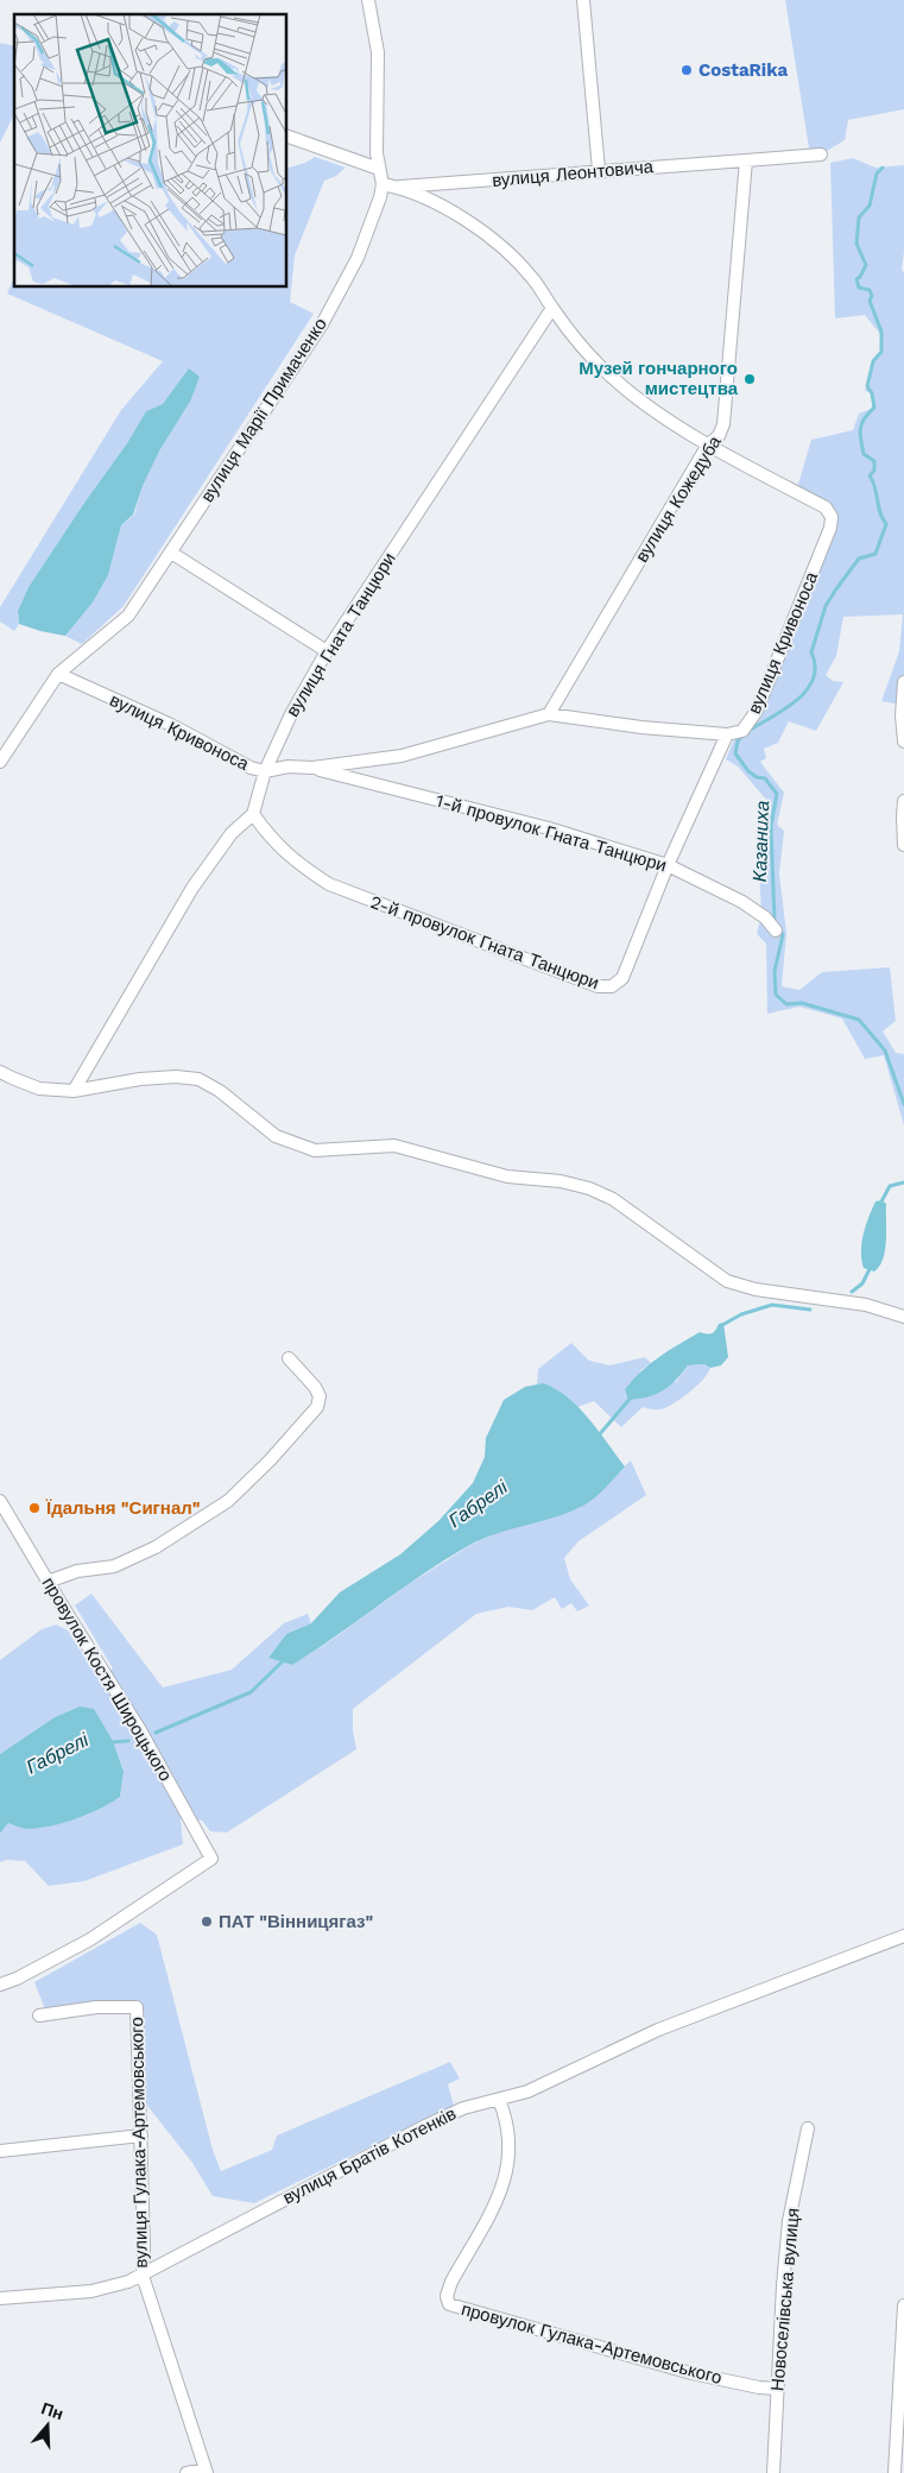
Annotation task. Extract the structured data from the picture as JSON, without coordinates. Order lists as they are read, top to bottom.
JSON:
{
  "streets": {
    "street": [
      "вулиця Леонтовича",
      "вулиця Марії Примаченко",
      "вулиця Кожедуба",
      "вулиця Гната Танцюри",
      "вулиця Кривоноса",
      "1-й провулок Гната Танцюри",
      "2-й провулок Гната Танцюри",
      "провулок Костя Широцького",
      "вулиця Гулака-Артемовського",
      "вулиця Братів Котенків",
      "Новоселівська вулиця",
      "провулок Гулака-Артемовського"
    ]
  },
  "crossings": [
    ["вулиця Леонтовича", "вулиця Кожедуба"],
    ["вулиця Леонтовича", "вулиця Кривоноса"],
    ["вулиця Марії Примаченко", "вулиця Кривоноса"],
    ["вулиця Кожедуба", "вулиця Кривоноса"],
    ["вулиця Гната Танцюри", "вулиця Кривоноса"],
    ["вулиця Гната Танцюри", "2-й провулок Гната Танцюри"],
    ["вулиця Кривоноса", "1-й провулок Гната Танцюри"],
    ["вулиця Кривоноса", "2-й провулок Гната Танцюри"],
    ["1-й провулок Гната Танцюри", "2-й провулок Гната Танцюри"],
    ["вулиця Гулака-Артемовського", "вулиця Братів Котенків"],
    ["вулиця Братів Котенків", "провулок Гулака-Артемовського"],
    ["Новоселівська вулиця", "провулок Гулака-Артемовського"]
  ],
  "water": ["Казаниха", "Габрелі"],
  "places": [
    "CostaRika",
    "Музей гончарного мистецтва",
    "Їдальня \"Сигнал\"",
    "ПАТ \"Вінницягаз\""
  ],
  "north": "top"
}
